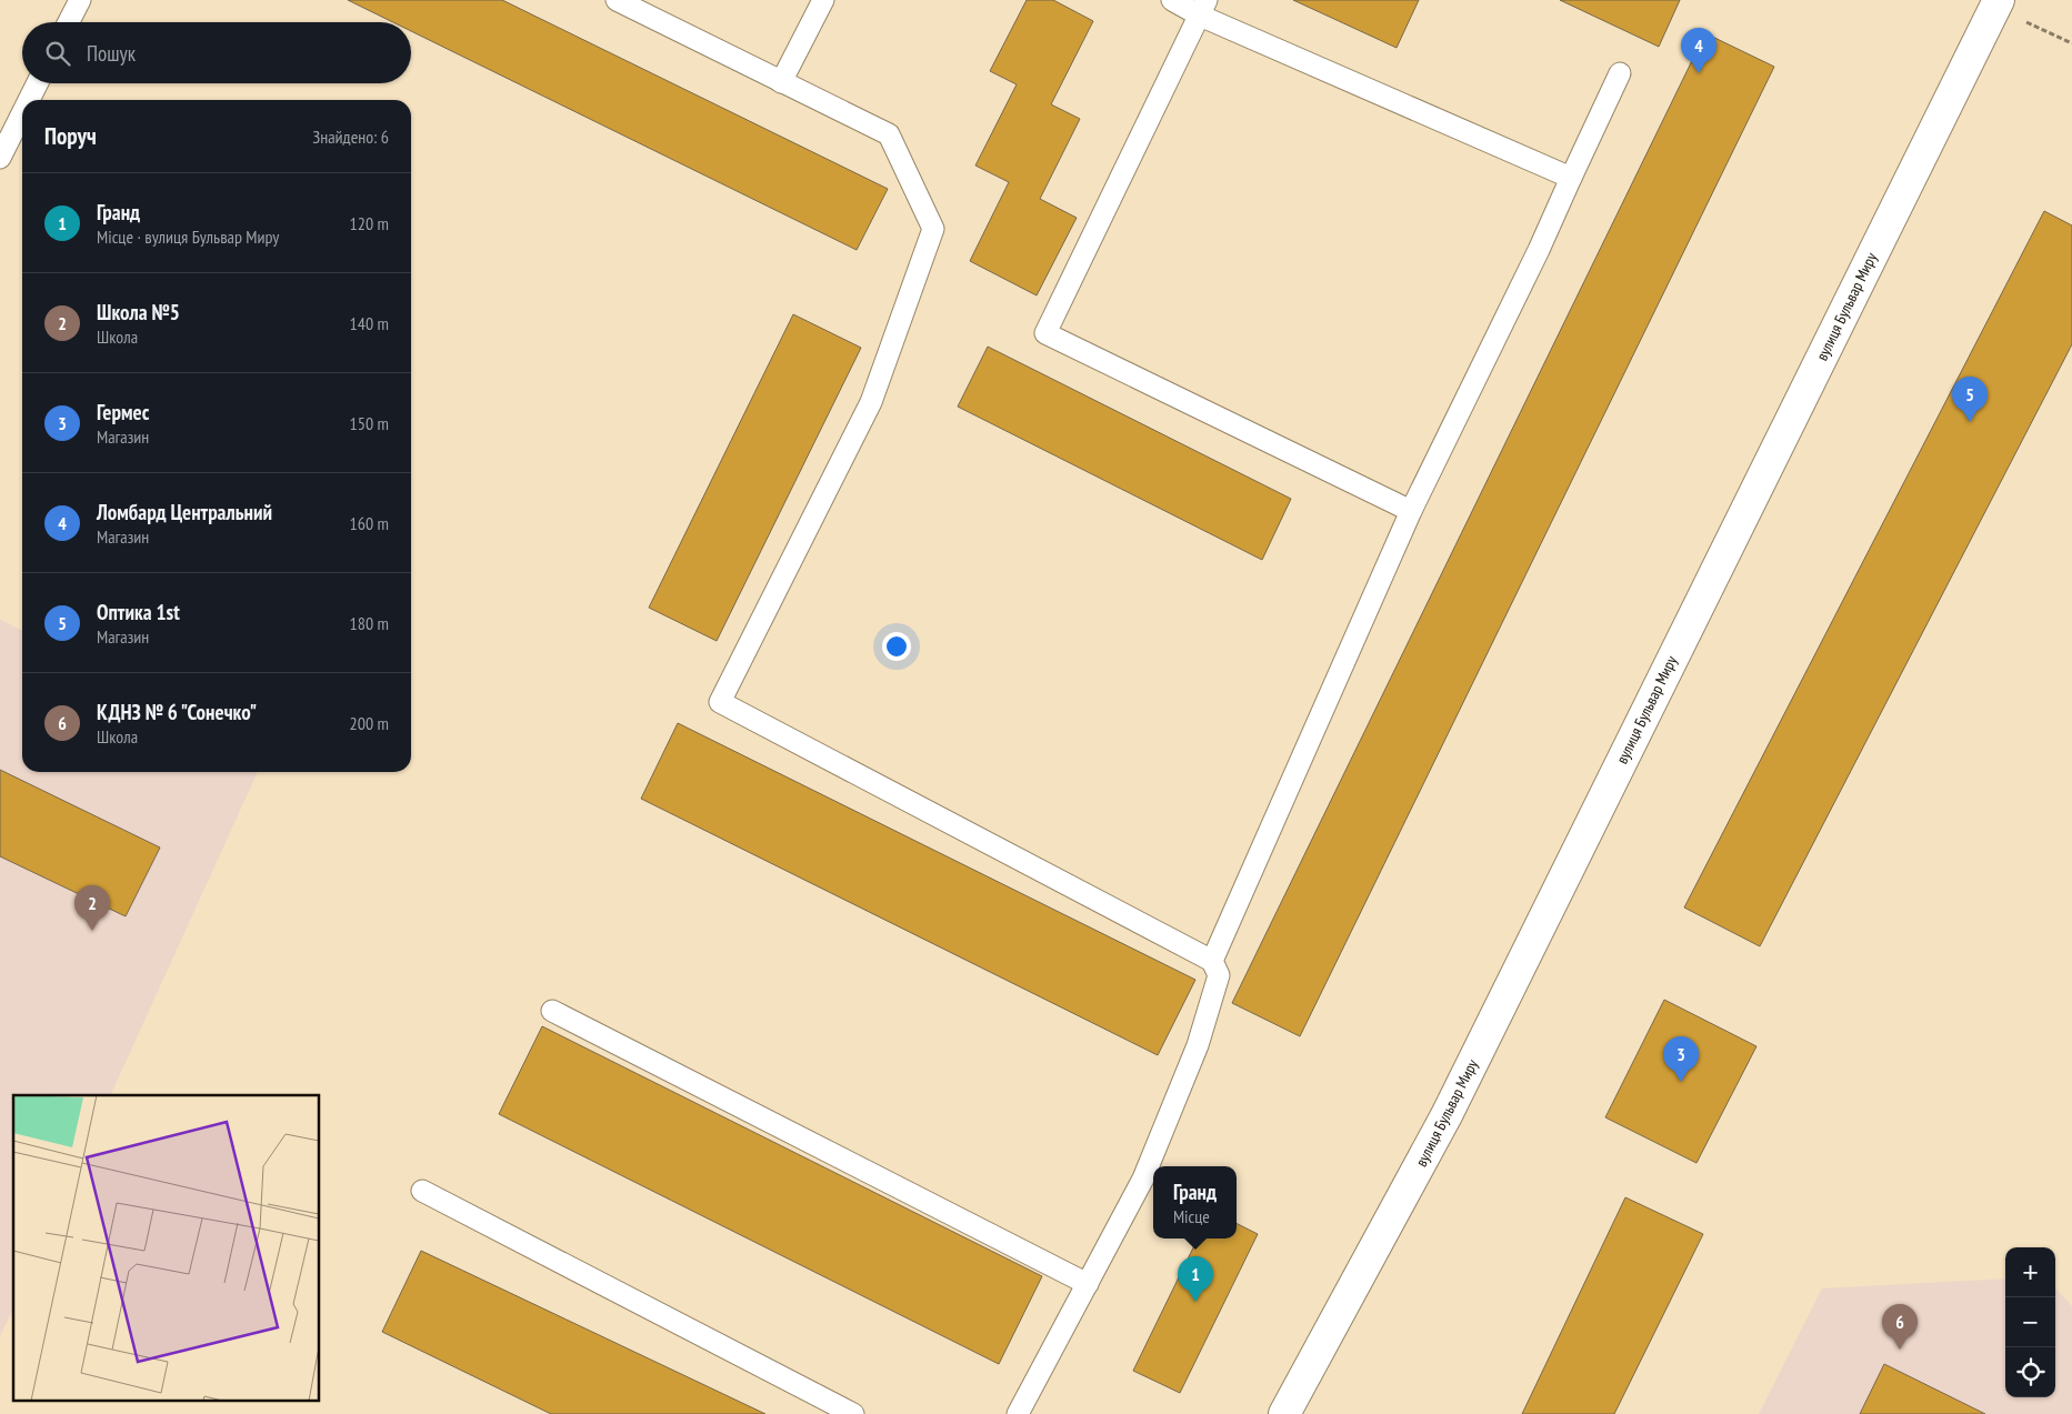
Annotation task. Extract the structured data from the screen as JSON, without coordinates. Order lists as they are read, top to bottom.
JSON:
{
  "streets": {
    "street": ["вулиця Бульвар Миру"]
  },
  "page": {
    "search": "Пошук",
    "pins": [
      "4",
      "5",
      "2",
      "3",
      "1",
      "6"
    ],
    "heading": ["Поруч", "Знайдено: 6"],
    "list": [
      {
        "mark": "1",
        "name": "Гранд",
        "note": "Місце · вулиця Бульвар Миру",
        "value": "120 m"
      },
      {
        "mark": "2",
        "name": "Школа №5",
        "note": "Школа",
        "value": "140 m"
      },
      {
        "mark": "3",
        "name": "Гермес",
        "note": "Магазин",
        "value": "150 m"
      },
      {
        "mark": "4",
        "name": "Ломбард Центральний",
        "note": "Магазин",
        "value": "160 m"
      },
      {
        "mark": "5",
        "name": "Оптика 1st",
        "note": "Магазин",
        "value": "180 m"
      },
      {
        "mark": "6",
        "name": "КДНЗ № 6 \"Сонечко\"",
        "note": "Школа",
        "value": "200 m"
      }
    ],
    "popup": ["Гранд", "Місце"],
    "map_buttons": ["+", "−"]
  }
}
